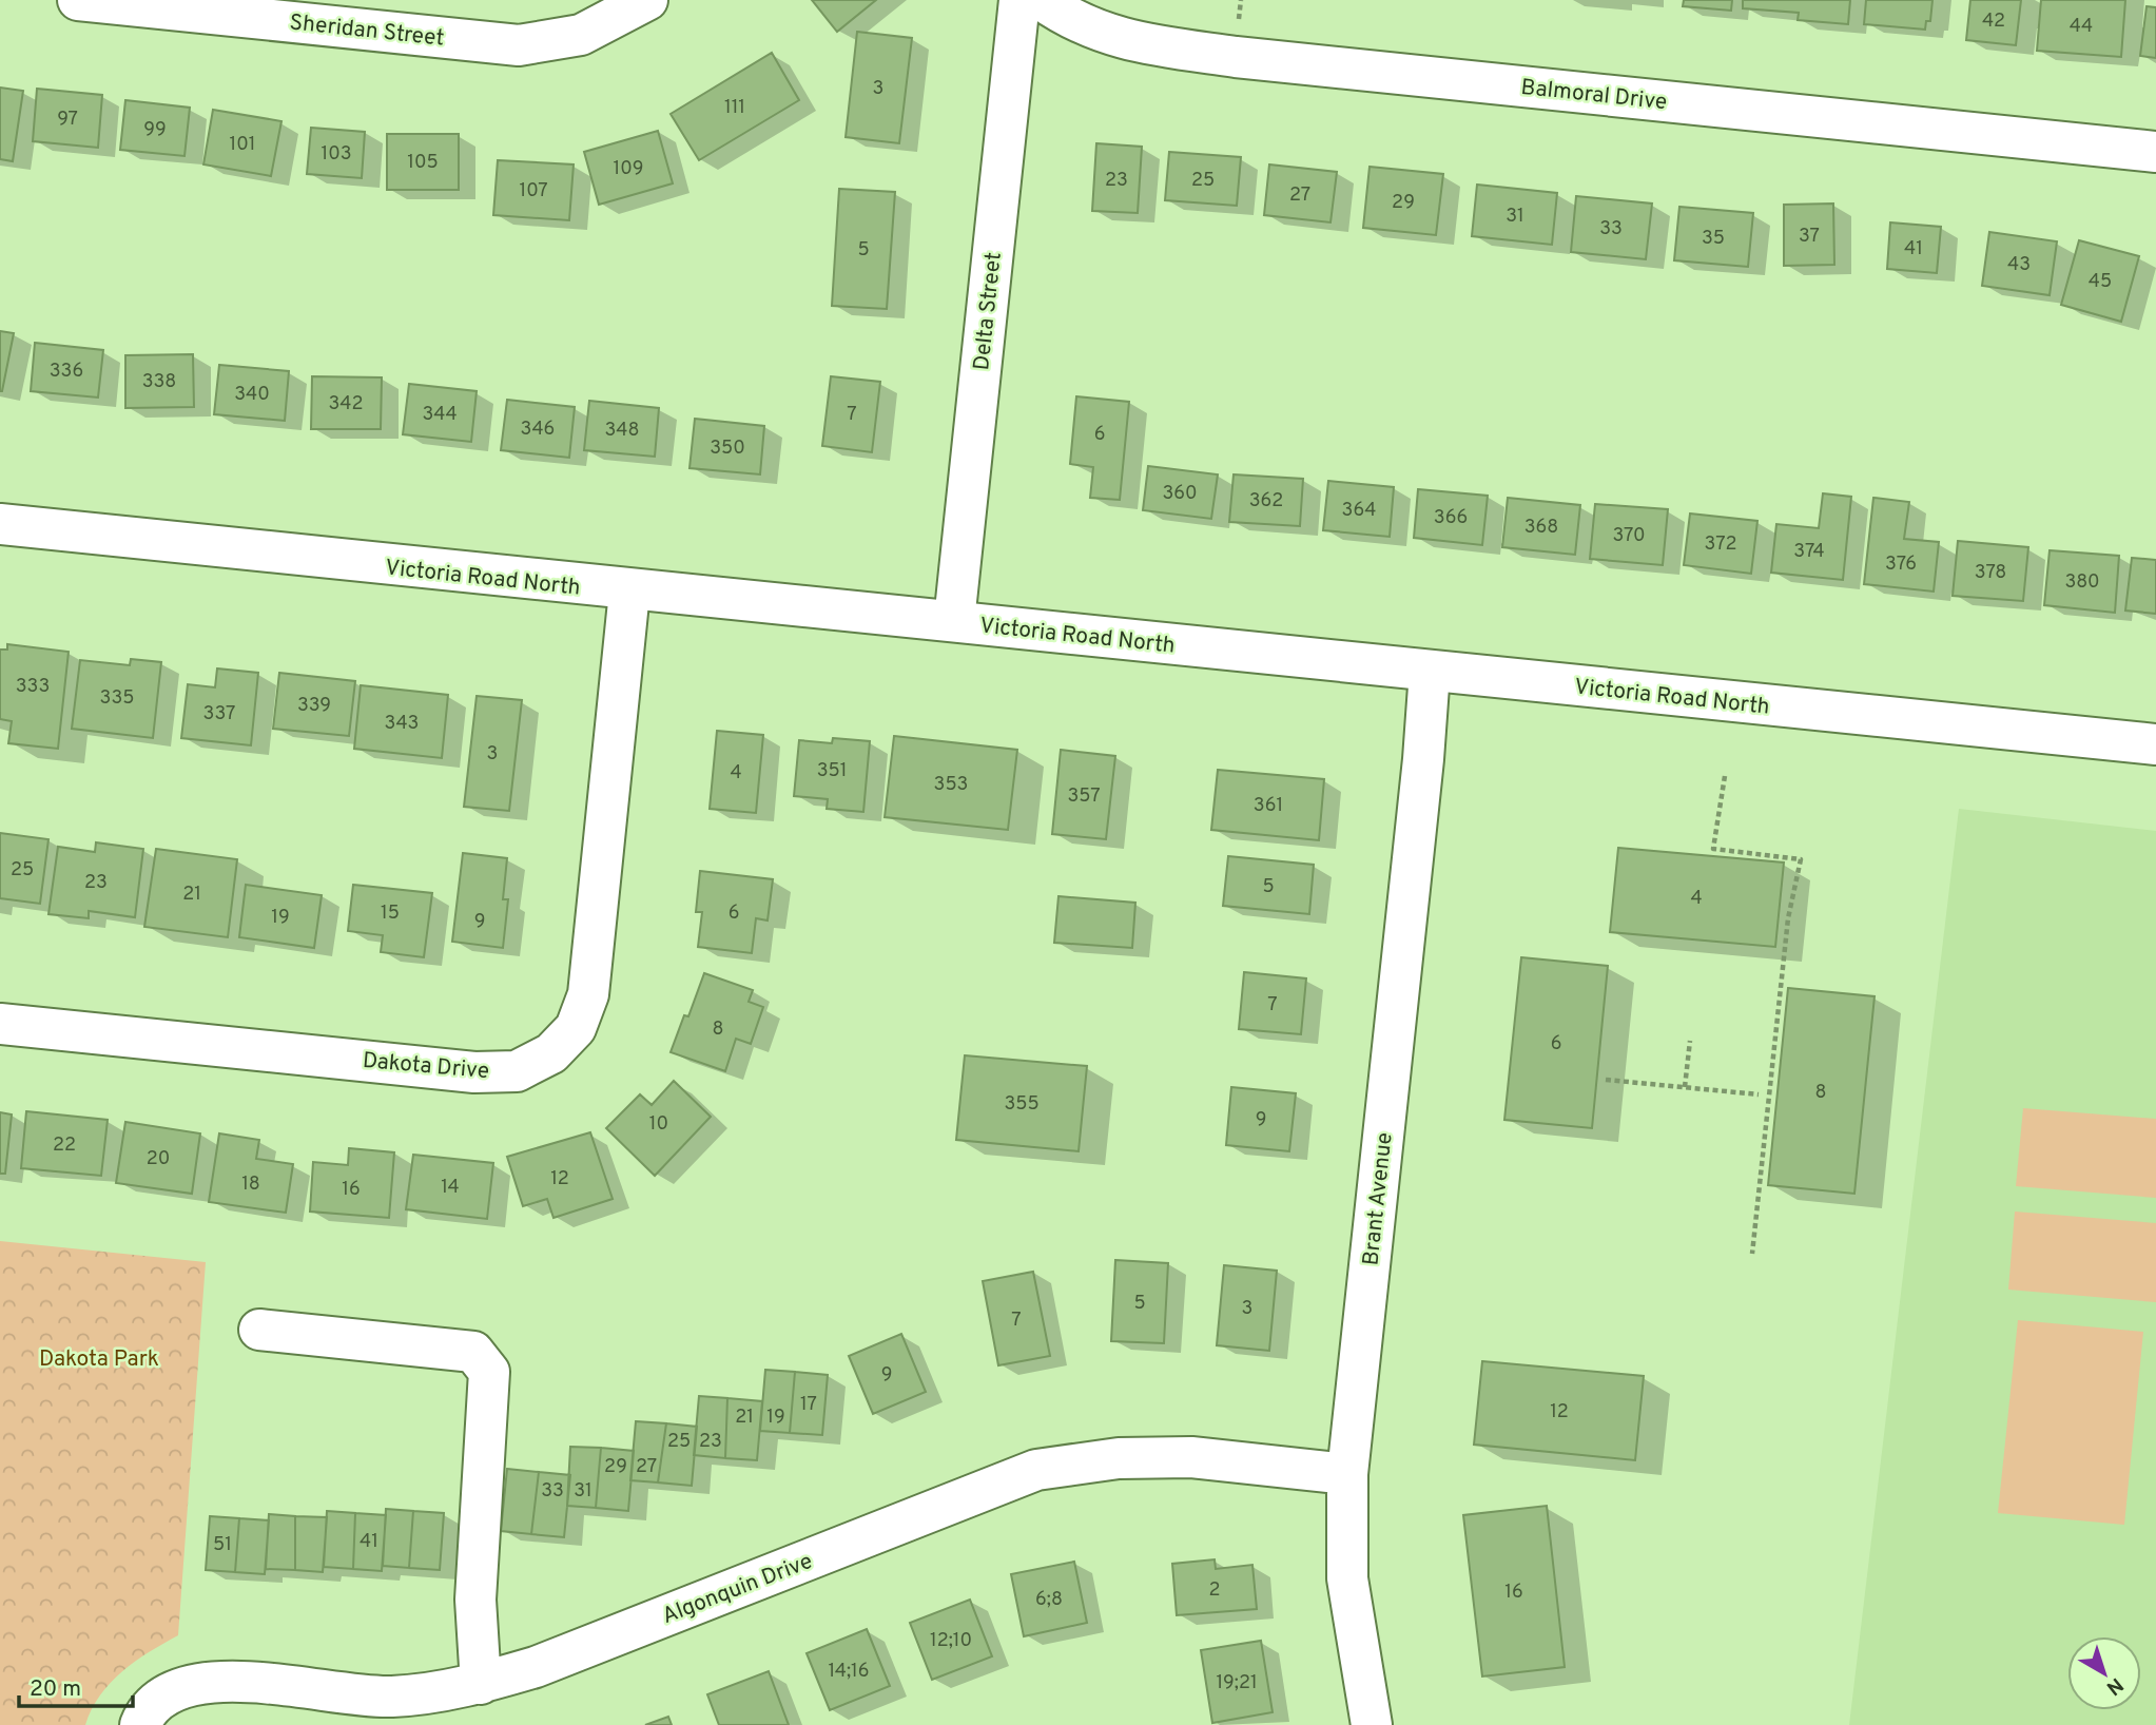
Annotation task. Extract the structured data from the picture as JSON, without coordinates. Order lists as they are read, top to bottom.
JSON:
{
  "streets": {
    "street": [
      "Sheridan Street",
      "Balmoral Drive",
      "Delta Street",
      "Victoria Road North",
      "Dakota Drive",
      "Brant Avenue",
      "Algonquin Drive"
    ]
  },
  "crossings": [
    ["Delta Street", "Victoria Road North"],
    ["Victoria Road North", "Dakota Drive"],
    ["Victoria Road North", "Brant Avenue"],
    ["Brant Avenue", "Algonquin Drive"]
  ],
  "parks": ["Dakota Park"],
  "house_numbers": [
    "42",
    "44",
    "3",
    "111",
    "97",
    "99",
    "101",
    "103",
    "105",
    "109",
    "23",
    "25",
    "107",
    "27",
    "29",
    "31",
    "33",
    "37",
    "35",
    "41",
    "5",
    "43",
    "45",
    "336",
    "338",
    "340",
    "342",
    "344",
    "7",
    "346",
    "348",
    "6",
    "350",
    "360",
    "362",
    "364",
    "366",
    "368",
    "370",
    "372",
    "374",
    "376",
    "378",
    "380",
    "333",
    "335",
    "339",
    "337",
    "343",
    "3",
    "351",
    "4",
    "353",
    "357",
    "361",
    "25",
    "23",
    "5",
    "21",
    "4",
    "15",
    "6",
    "19",
    "9",
    "7",
    "8",
    "6",
    "8",
    "355",
    "9",
    "10",
    "22",
    "20",
    "12",
    "18",
    "14",
    "16",
    "5",
    "3",
    "7",
    "9",
    "17",
    "12",
    "21",
    "19",
    "25",
    "23",
    "29",
    "27",
    "33",
    "31",
    "41",
    "51",
    "2",
    "16",
    "6;8",
    "12;10",
    "14;16",
    "19;21"
  ],
  "scale_bar": "20 m",
  "north": "bottom right"
}
